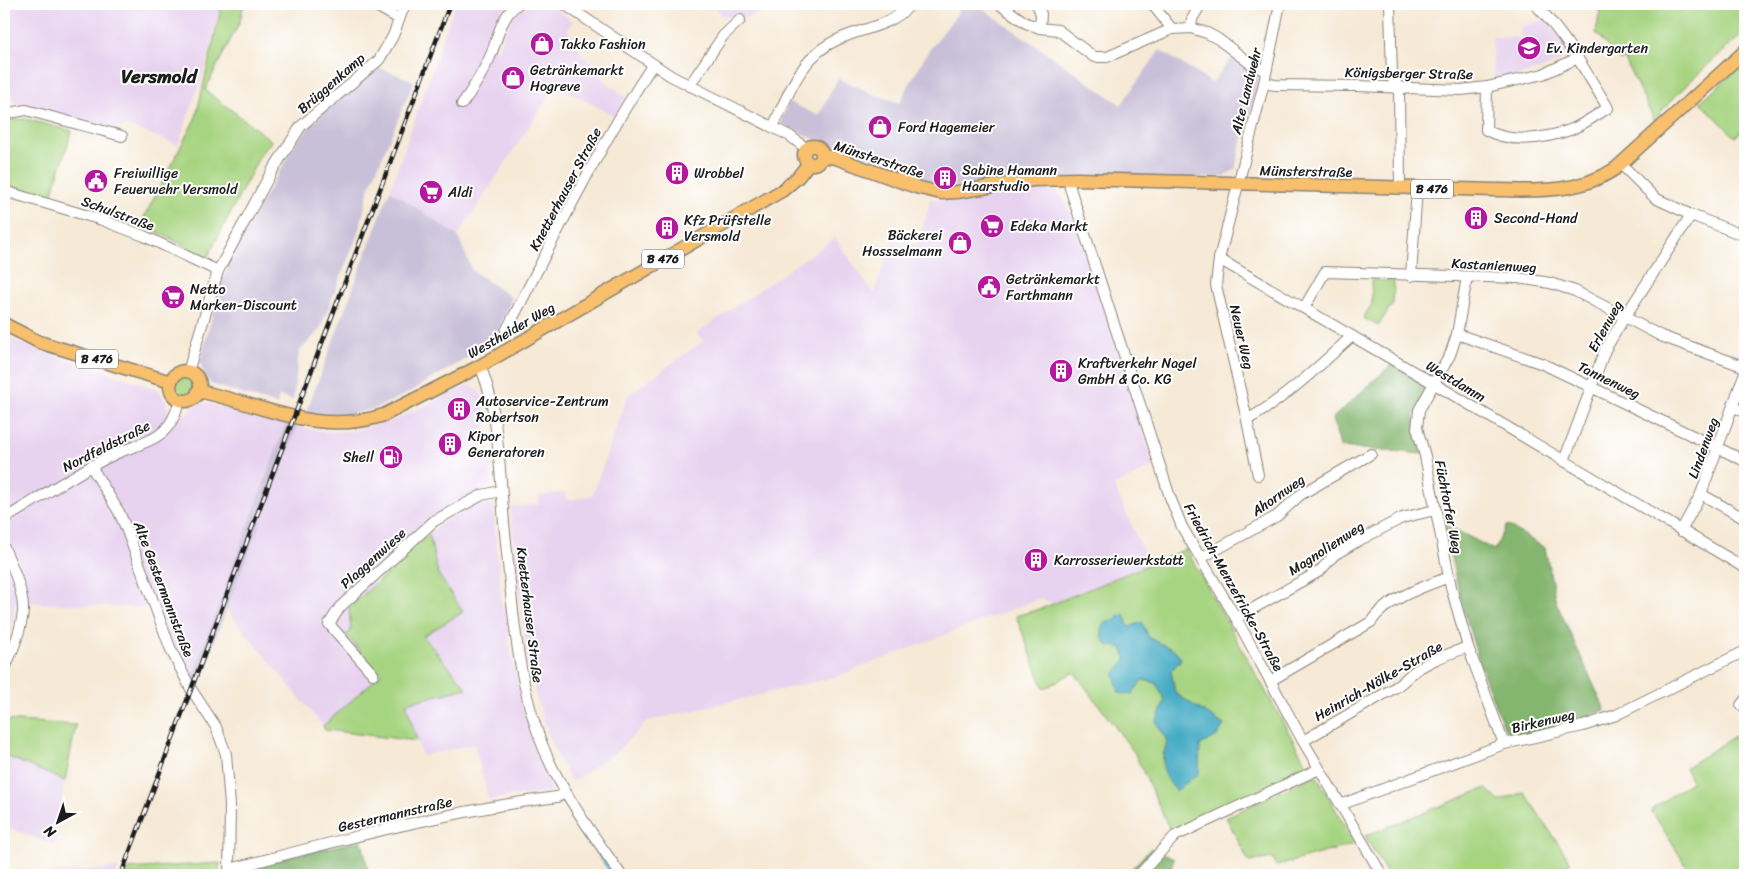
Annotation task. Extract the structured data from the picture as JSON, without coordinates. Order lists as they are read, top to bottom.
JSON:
{
  "streets": {
    "main road": ["Münsterstraße", "B 476", "Westheider Weg"],
    "street": [
      "Königsberger Straße",
      "Brüggenkamp",
      "Alte Landwehr",
      "Knetterhauser Straße",
      "Schulstraße",
      "Kastanienweg",
      "Erlenweg",
      "Neuer Weg",
      "Tannenweg",
      "Westdamm",
      "Nordfeldstraße",
      "Lindenweg",
      "Ahornweg",
      "Füchtorfer Weg",
      "Magnolienweg",
      "Plaggenwiese",
      "Friedrich-Menzefricke-Straße",
      "Alte Gestermannstraße",
      "Heinrich-Nölke-Straße",
      "Birkenweg",
      "Gestermannstraße"
    ]
  },
  "crossings": [
    ["Königsberger Straße", "Alte Landwehr"],
    ["Brüggenkamp", "B 476"],
    ["Brüggenkamp", "Schulstraße"],
    ["Brüggenkamp", "Westheider Weg"],
    ["Brüggenkamp", "Nordfeldstraße"],
    ["Alte Landwehr", "Münsterstraße"],
    ["Münsterstraße", "Westheider Weg"],
    ["Münsterstraße", "Friedrich-Menzefricke-Straße"],
    ["Knetterhauser Straße", "Westheider Weg"],
    ["Knetterhauser Straße", "Plaggenwiese"],
    ["Knetterhauser Straße", "Gestermannstraße"],
    ["B 476", "Westheider Weg"],
    ["B 476", "Nordfeldstraße"],
    ["Kastanienweg", "Erlenweg"],
    ["Kastanienweg", "Westdamm"],
    ["Kastanienweg", "Füchtorfer Weg"],
    ["Erlenweg", "Tannenweg"],
    ["Erlenweg", "Westdamm"],
    ["Westheider Weg", "Nordfeldstraße"],
    ["Neuer Weg", "Westdamm"],
    ["Tannenweg", "Lindenweg"],
    ["Tannenweg", "Füchtorfer Weg"],
    ["Westdamm", "Lindenweg"],
    ["Westdamm", "Füchtorfer Weg"],
    ["Nordfeldstraße", "Alte Gestermannstraße"],
    ["Ahornweg", "Friedrich-Menzefricke-Straße"],
    ["Füchtorfer Weg", "Magnolienweg"],
    ["Füchtorfer Weg", "Heinrich-Nölke-Straße"],
    ["Füchtorfer Weg", "Birkenweg"],
    ["Magnolienweg", "Friedrich-Menzefricke-Straße"],
    ["Friedrich-Menzefricke-Straße", "Heinrich-Nölke-Straße"],
    ["Friedrich-Menzefricke-Straße", "Birkenweg"],
    ["Alte Gestermannstraße", "Gestermannstraße"]
  ],
  "districts": ["Versmold"],
  "places": {
    "shop": [
      "Takko Fashion",
      "Getränkemarkt Hogreve",
      "Ford Hagemeier",
      "Bäckerei Hossselmann"
    ],
    "school or university": ["Ev. Kindergarten"],
    "building": [
      "Wrobbel",
      "Sabine Hamann Haarstudio",
      "Second-Hand",
      "Kfz Prüfstelle Versmold",
      "Kraftverkehr Nagel GmbH & Co. KG",
      "Autoservice-Zentrum Robertson",
      "Kipor Generatoren",
      "Karrosseriewerkstatt"
    ],
    "public building": ["Freiwillige Feuerwehr Versmold", "Getränkemarkt Farthmann"],
    "supermarket": ["Aldi", "Edeka Markt", "Netto Marken-Discount"],
    "fuel station": ["Shell"]
  },
  "north": "bottom left"
}
